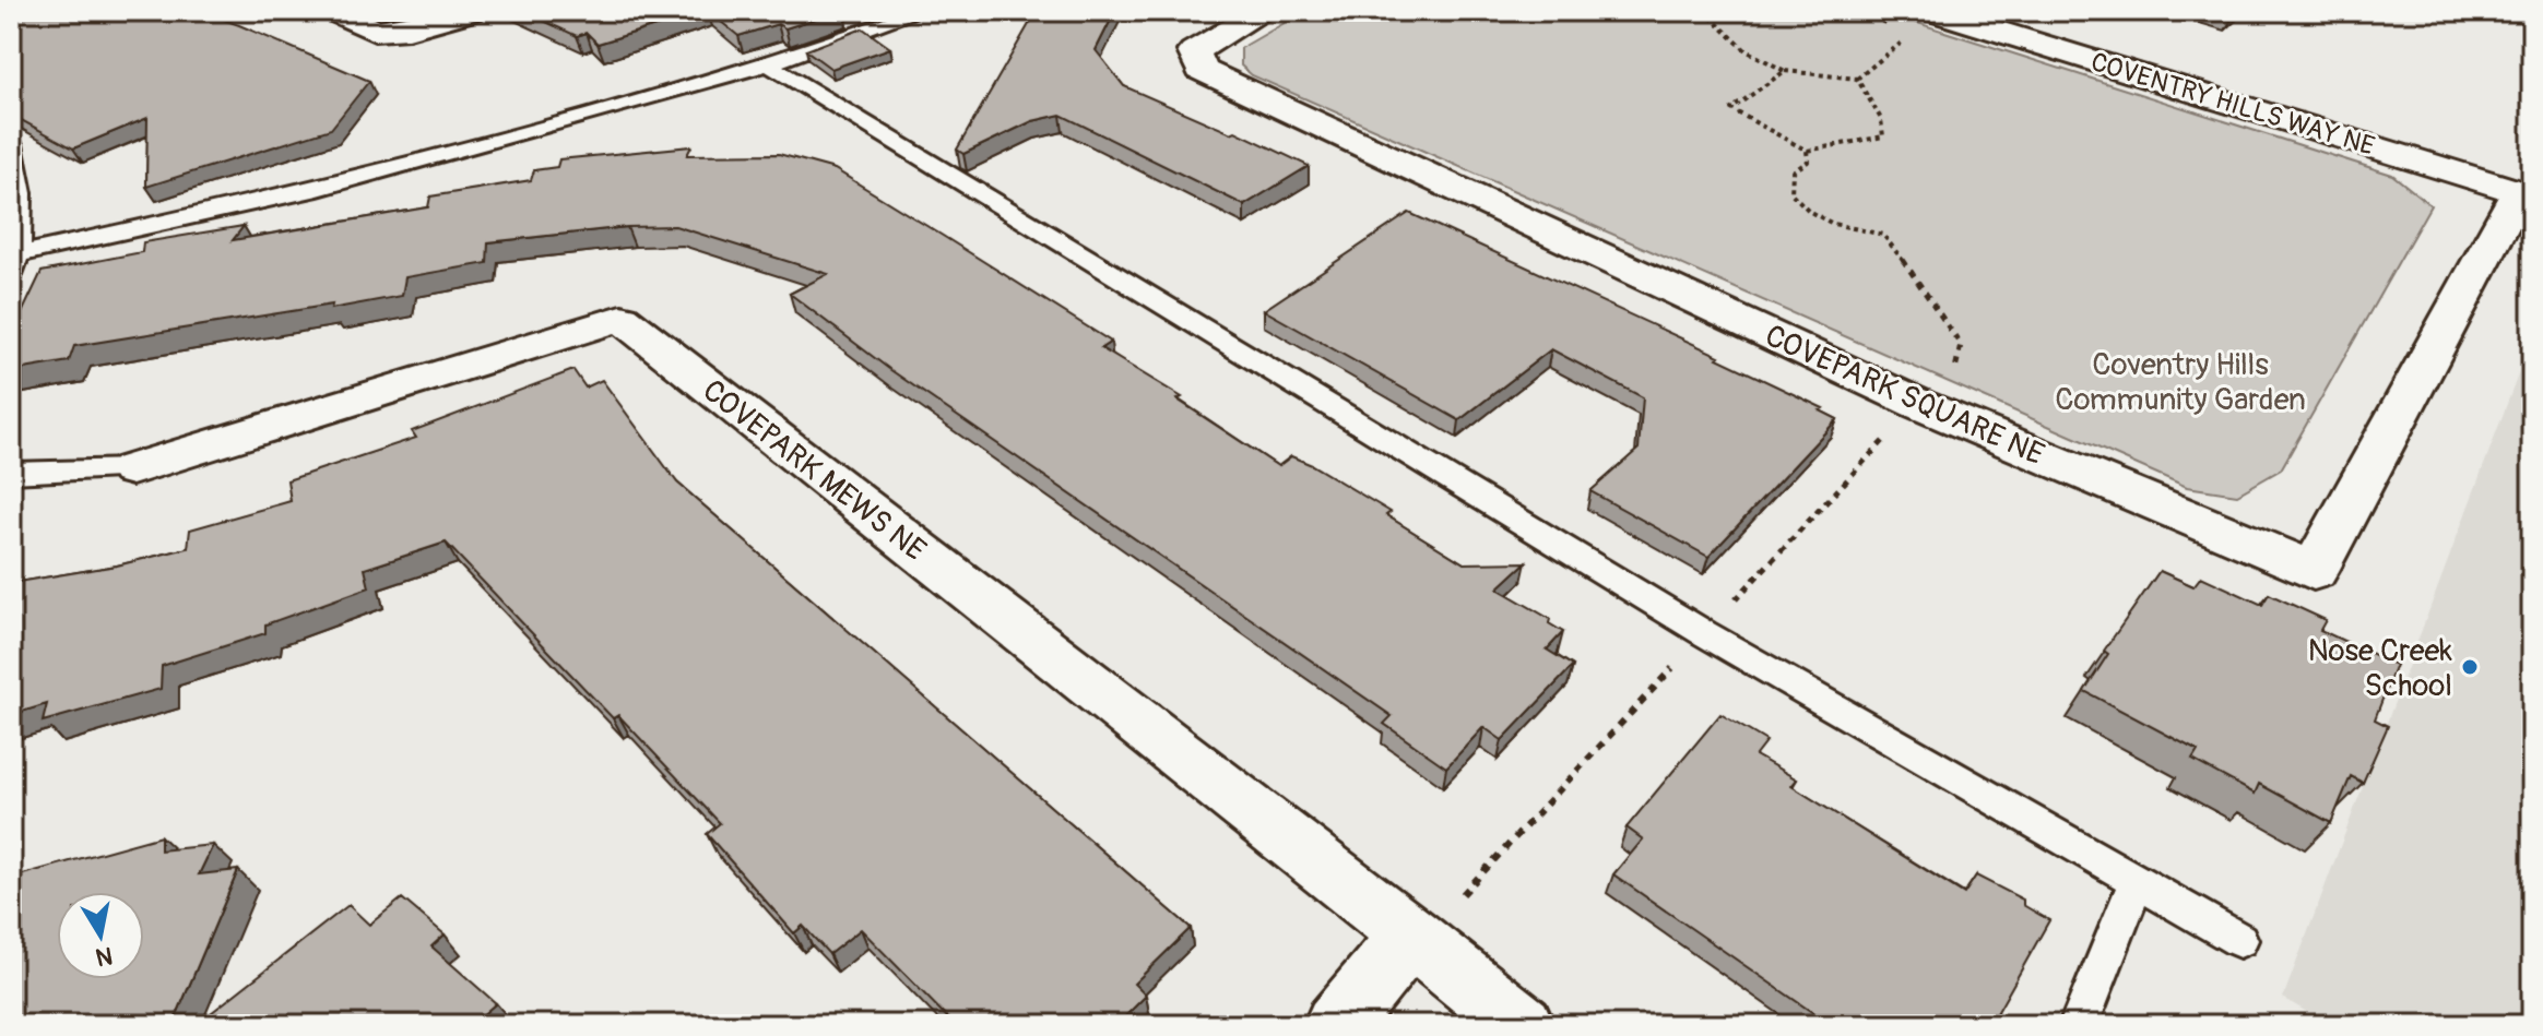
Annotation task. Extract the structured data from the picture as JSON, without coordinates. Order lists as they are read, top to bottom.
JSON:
{
  "streets": {
    "street": ["COVENTRY HILLS WAY NE", "COVEPARK SQUARE NE", "COVEPARK MEWS NE"]
  },
  "crossings": [
    ["COVENTRY HILLS WAY NE", "COVEPARK SQUARE NE"]
  ],
  "parks": ["Coventry Hills Community Garden"],
  "places": ["Nose Creek School"],
  "north": "bottom"
}
